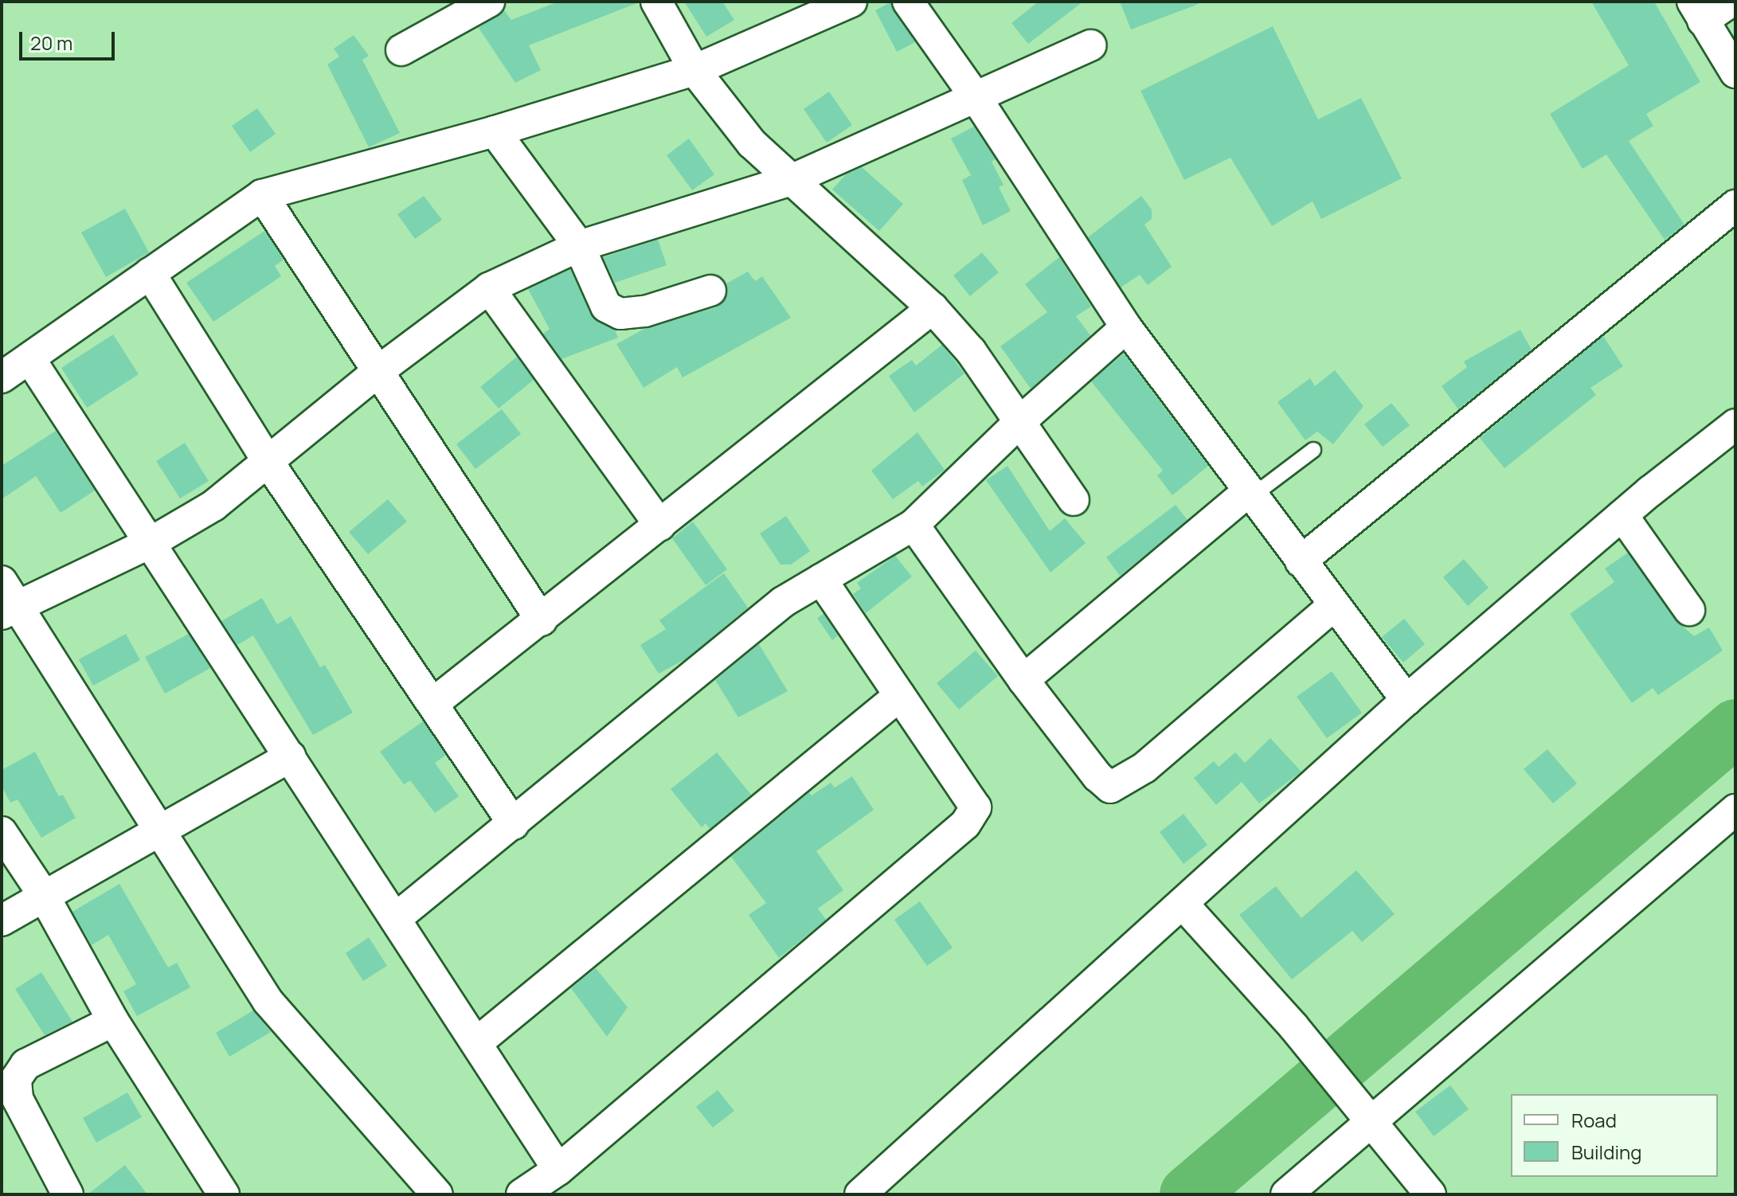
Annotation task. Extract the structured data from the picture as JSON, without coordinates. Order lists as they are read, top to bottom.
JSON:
{
  "legend": ["Road", "Building"],
  "scale_bar": "20 m"
}
